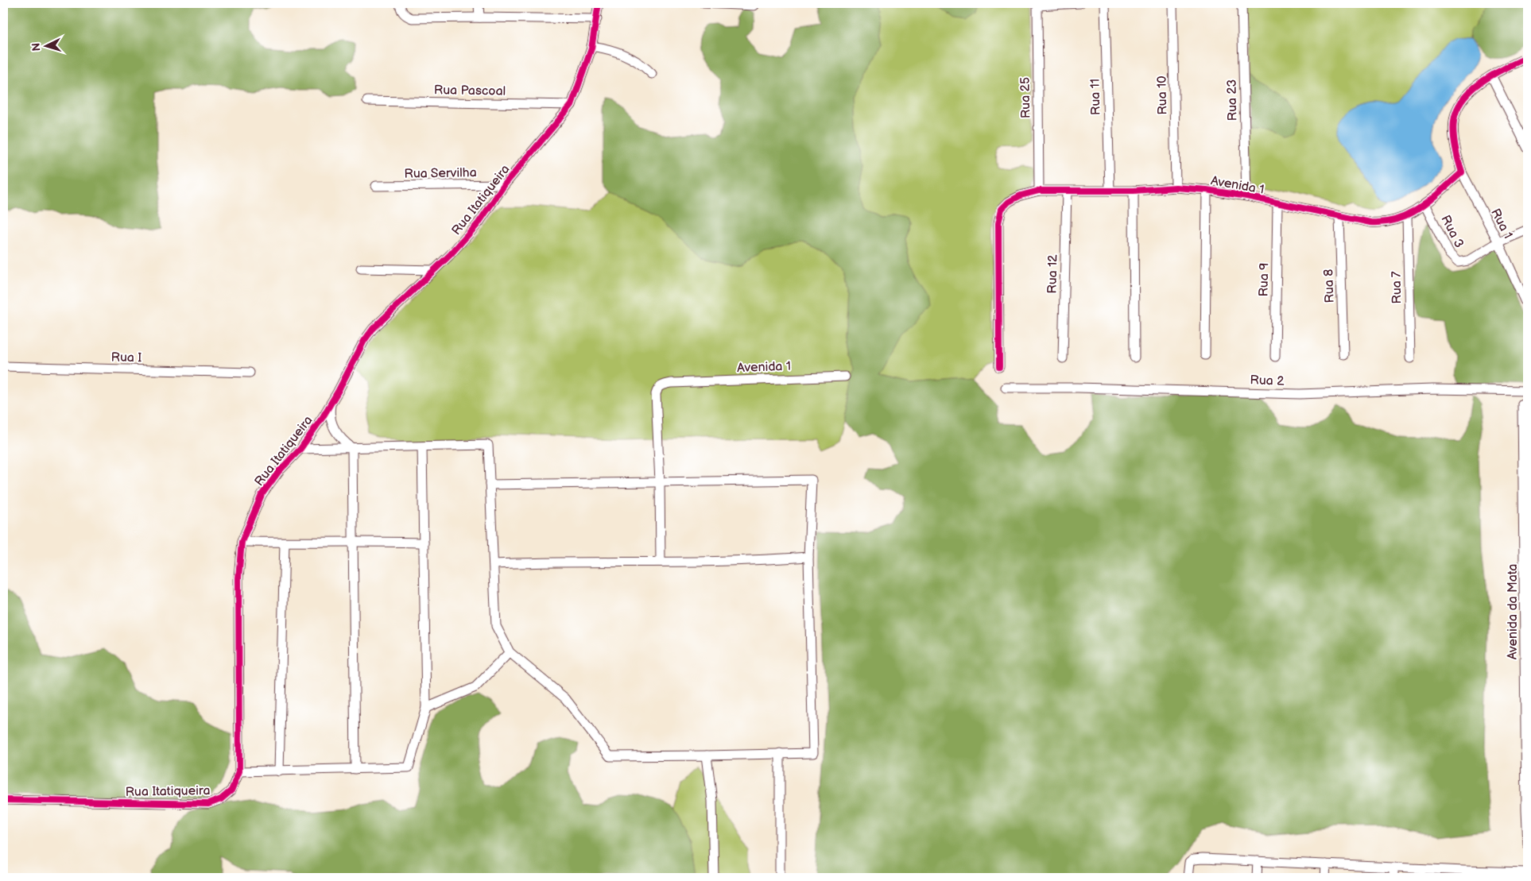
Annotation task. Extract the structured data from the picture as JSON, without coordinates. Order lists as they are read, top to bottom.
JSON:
{
  "streets": {
    "street": [
      "Rua Pascoal",
      "Rua 10",
      "Rua 11",
      "Rua 25",
      "Rua 23",
      "Rua Servilha",
      "Avenida 1",
      "Rua Itatiqueira",
      "Rua 1",
      "Rua 3",
      "Rua 12",
      "Rua 9",
      "Rua 8",
      "Rua 7",
      "Rua I",
      "Rua 2",
      "Avenida da Mata"
    ]
  },
  "crossings": [
    ["Rua Pascoal", "Rua Itatiqueira"],
    ["Rua 10", "Avenida 1"],
    ["Rua 11", "Avenida 1"],
    ["Rua 25", "Avenida 1"],
    ["Rua 23", "Avenida 1"],
    ["Rua Servilha", "Rua Itatiqueira"],
    ["Avenida 1", "Rua 1"],
    ["Avenida 1", "Rua 3"],
    ["Avenida 1", "Rua 12"],
    ["Avenida 1", "Rua 9"],
    ["Avenida 1", "Rua 8"],
    ["Avenida 1", "Rua 7"],
    ["Rua 1", "Rua 3"]
  ],
  "north": "left"
}
